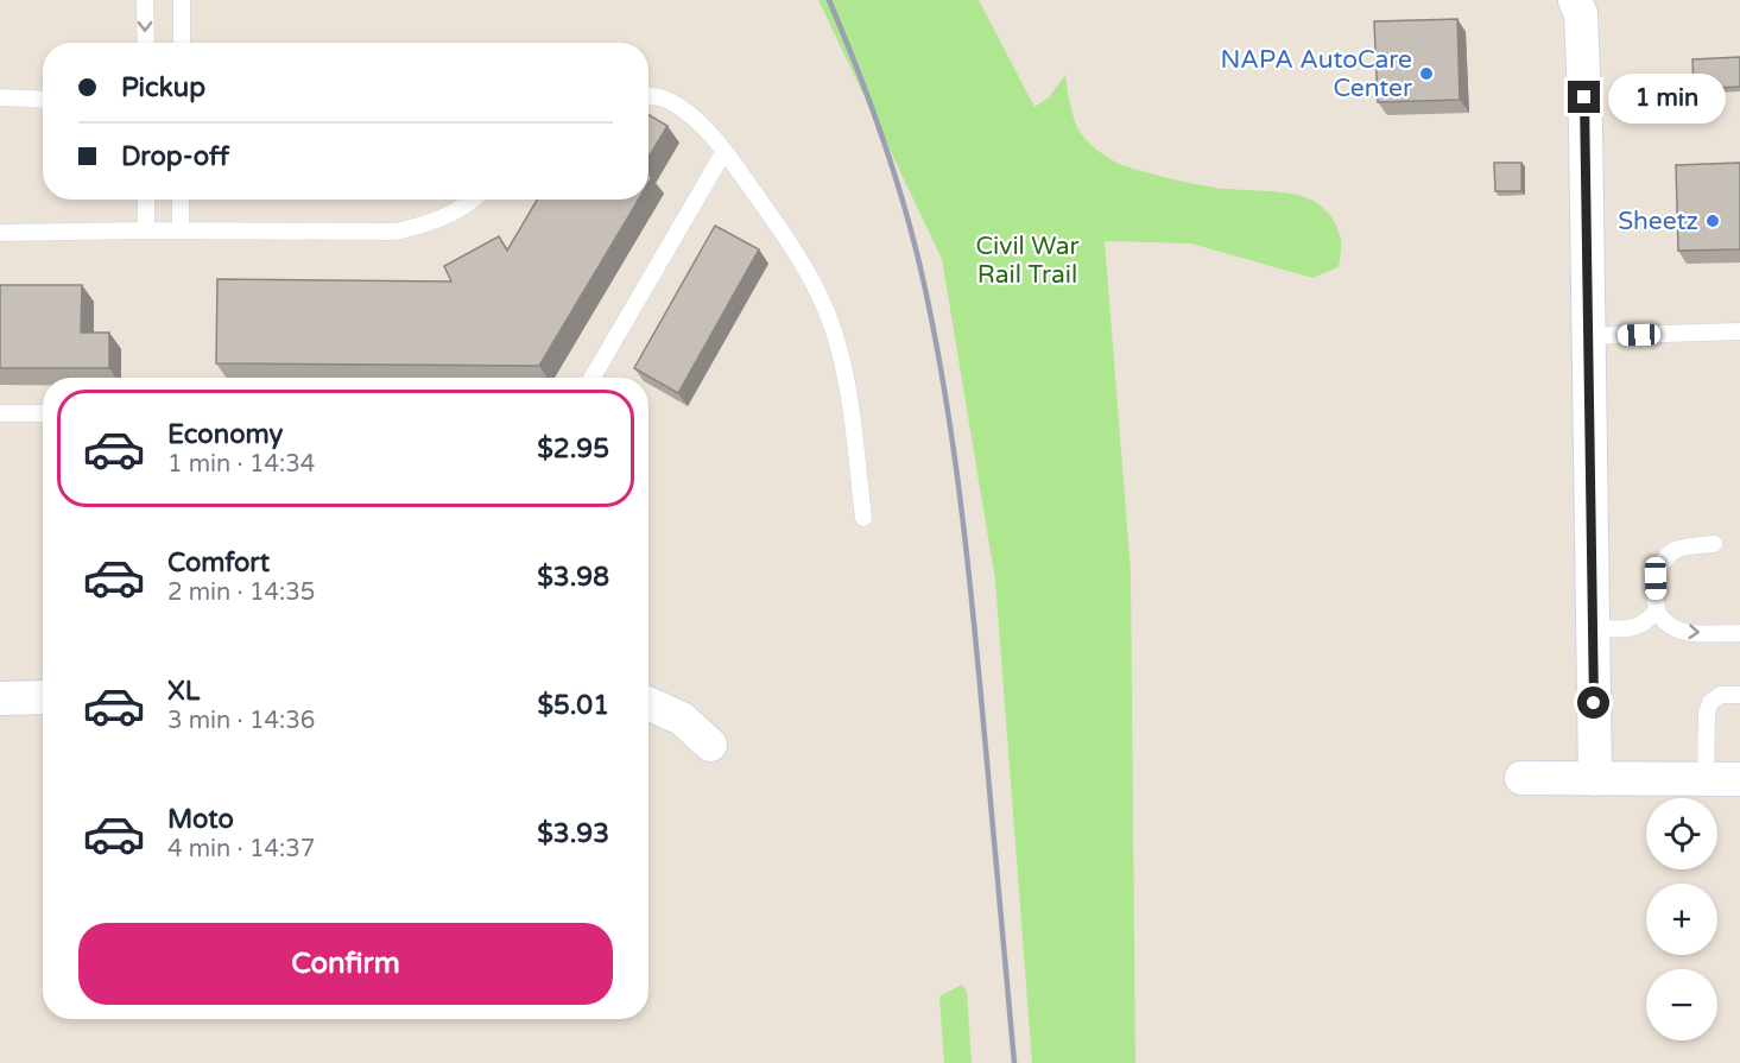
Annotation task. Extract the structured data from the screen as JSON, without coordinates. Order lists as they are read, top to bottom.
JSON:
{
  "parks": ["Civil War Rail Trail"],
  "places": ["NAPA AutoCare Center", "Sheetz"],
  "page": {
    "banner": ["Pickup", "Drop-off"],
    "bubble": "1 min",
    "list": [
      {
        "name": "Economy",
        "note": "1 min · 14:34",
        "value": "$2.95"
      },
      {
        "name": "Comfort",
        "note": "2 min · 14:35",
        "value": "$3.98"
      },
      {
        "name": "XL",
        "note": "3 min · 14:36",
        "value": "$5.01"
      },
      {
        "name": "Moto",
        "note": "4 min · 14:37",
        "value": "$3.93"
      }
    ],
    "map_buttons": ["+", "−"],
    "buttons": "Confirm"
  }
}
